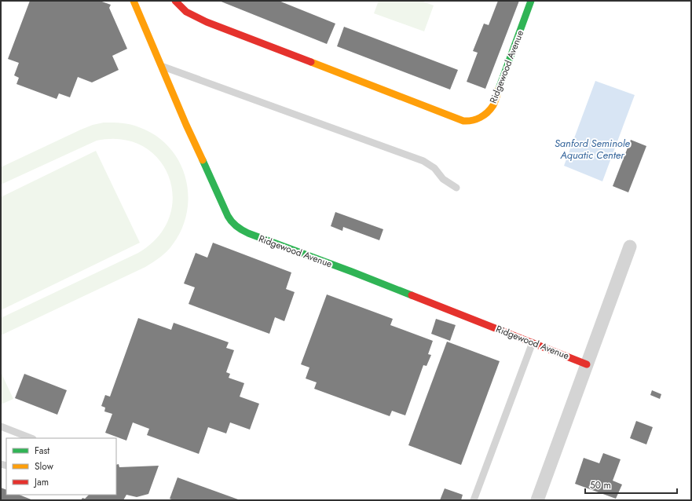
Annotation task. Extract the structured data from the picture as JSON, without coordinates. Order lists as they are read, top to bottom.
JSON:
{
  "streets": {
    "street": ["Ridgewood Avenue"]
  },
  "water": ["Sanford Seminole Aquatic Center"],
  "legend": ["Fast", "Slow", "Jam"],
  "scale_bar": "50 m"
}
